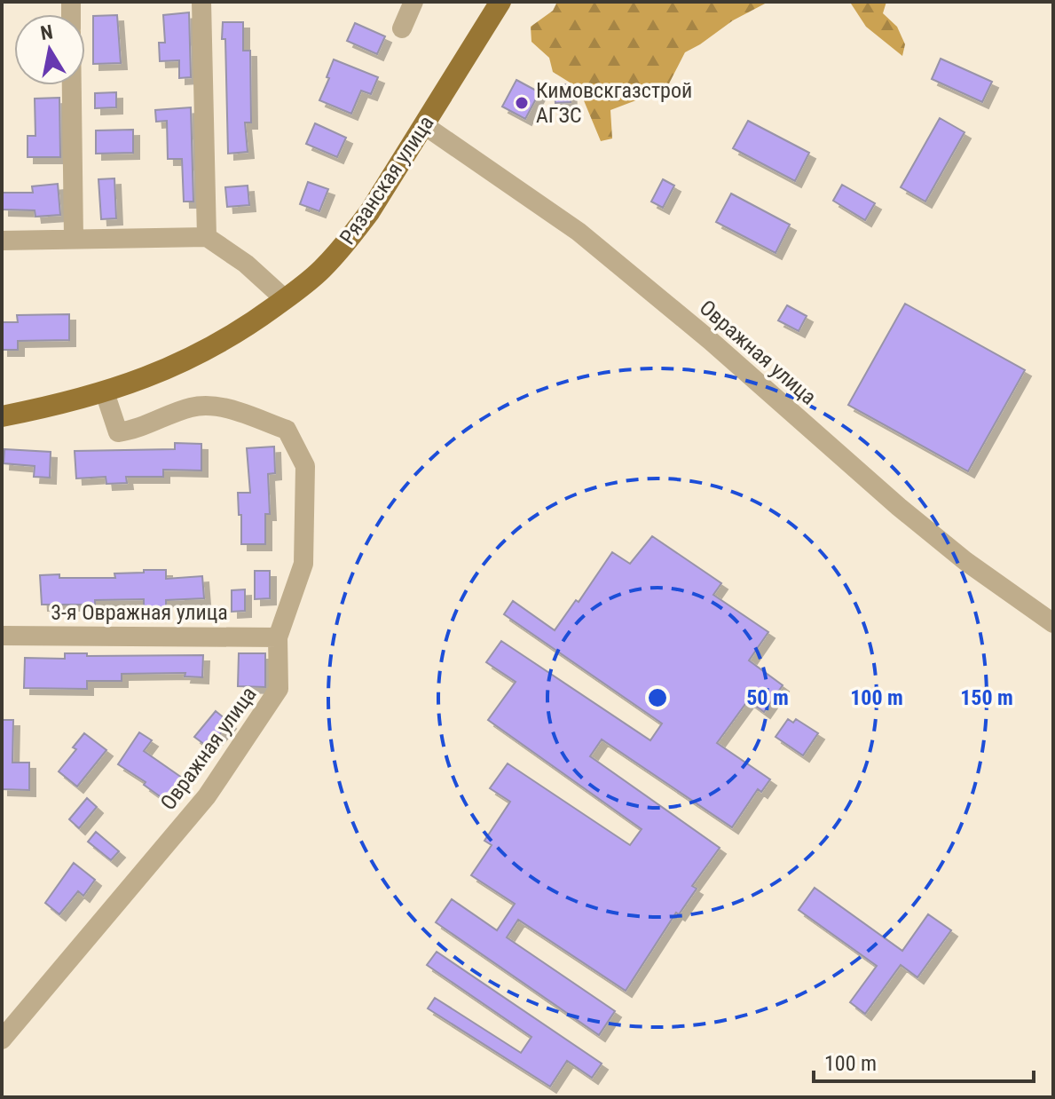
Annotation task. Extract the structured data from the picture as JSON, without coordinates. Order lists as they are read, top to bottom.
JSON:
{
  "streets": {
    "main road": ["Рязанская улица"],
    "street": ["Овражная улица", "3-я Овражная улица"]
  },
  "crossings": [
    ["Рязанская улица", "Овражная улица"],
    ["Овражная улица", "3-я Овражная улица"]
  ],
  "places": ["Кимовскгазстрой АГЗС"],
  "scale_bar": "100 m",
  "north": "top",
  "rings": ["50 m", "100 m", "150 m"]
}
